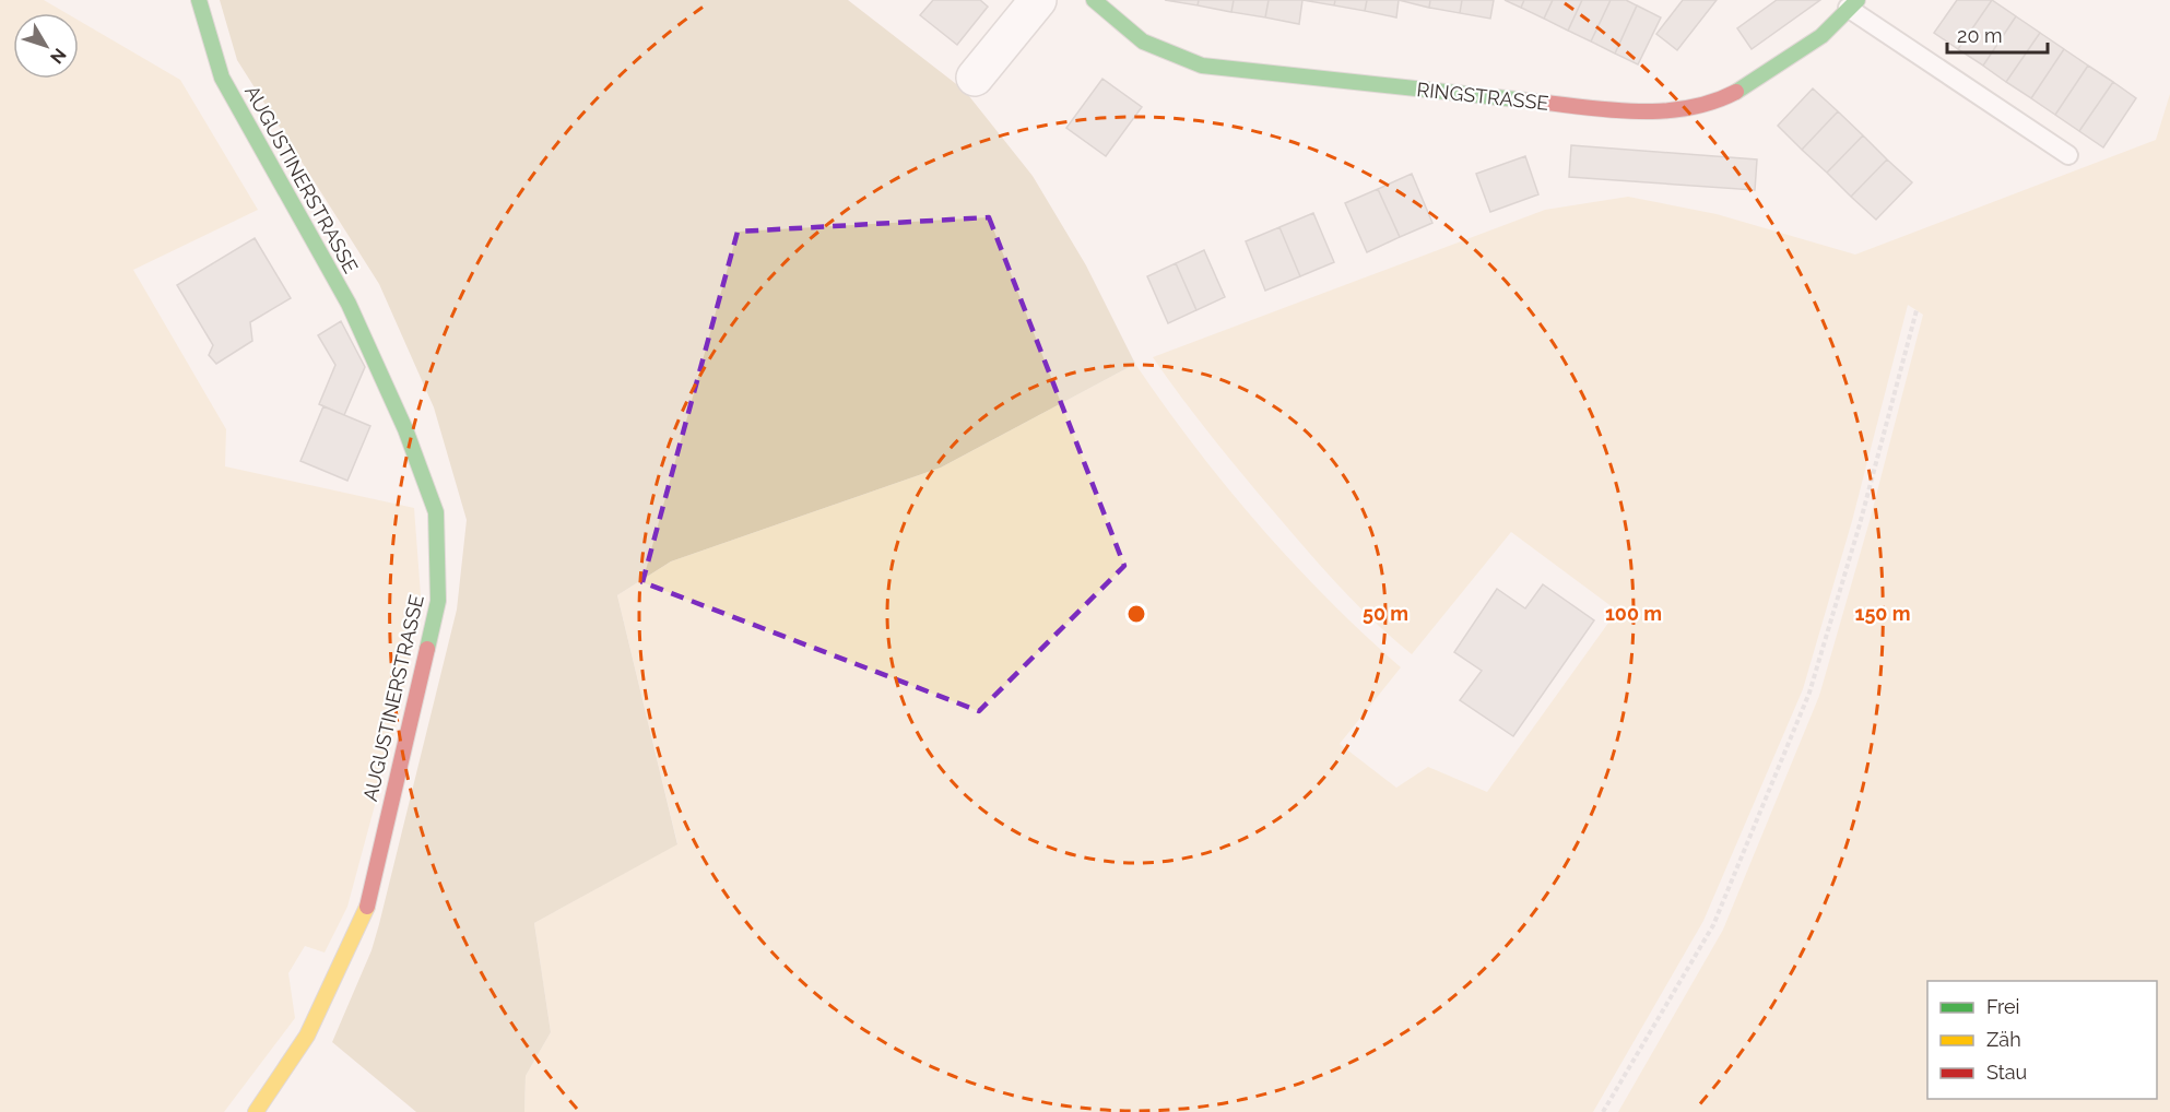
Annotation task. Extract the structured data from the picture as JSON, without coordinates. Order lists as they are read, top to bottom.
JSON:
{
  "streets": {
    "street": ["RINGSTRASSE", "AUGUSTINERSTRASSE"]
  },
  "legend": ["Frei", "Zäh", "Stau"],
  "scale_bar": "20 m",
  "north": "bottom right",
  "rings": ["50 m", "100 m", "150 m"]
}
